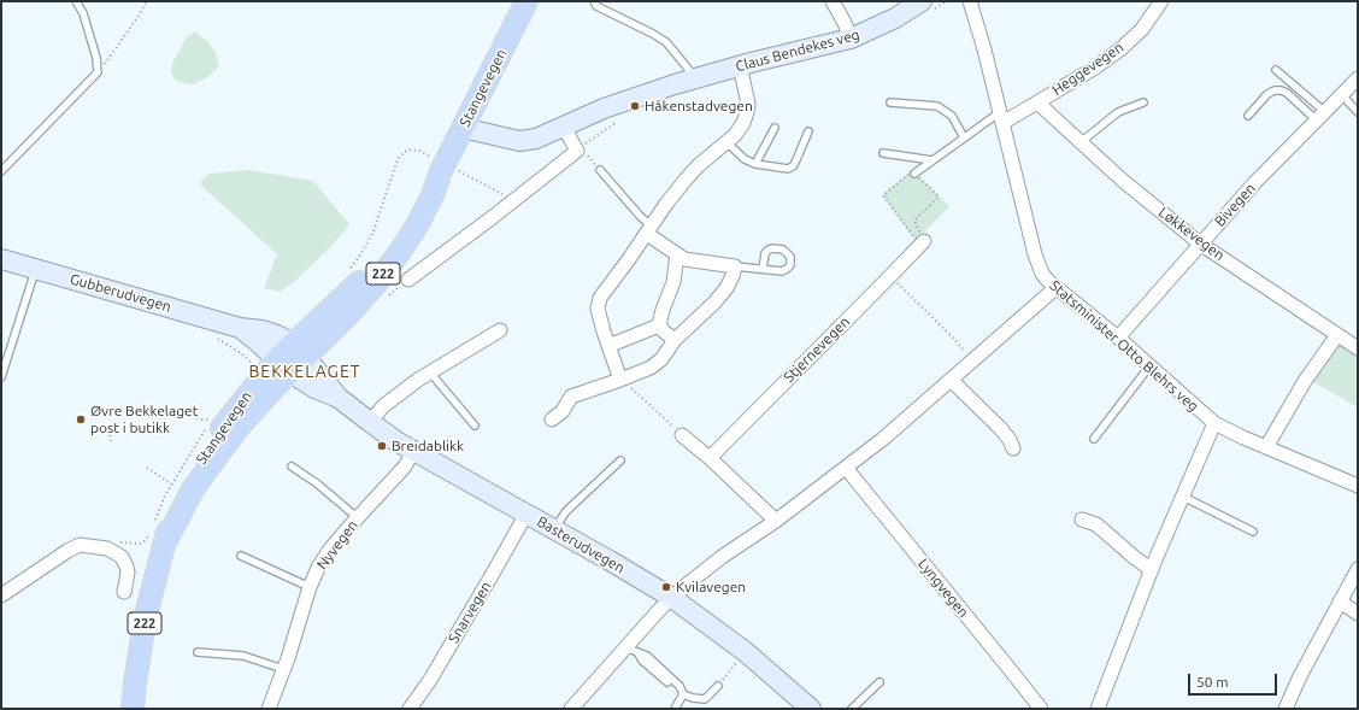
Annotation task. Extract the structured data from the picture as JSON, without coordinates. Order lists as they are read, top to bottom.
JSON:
{
  "streets": {
    "main road": [
      "Claus Bendekes veg",
      "Stangevegen",
      "222",
      "Gubberudvegen",
      "Basterudvegen"
    ],
    "street": [
      "Heggevegen",
      "Bivegen",
      "Løkkevegen",
      "Statsminister Otto Blehrs veg",
      "Stjernevegen",
      "Nyvegen",
      "Lyngvegen",
      "Snarvegen"
    ]
  },
  "crossings": [
    ["Claus Bendekes veg", "Stangevegen"],
    ["Heggevegen", "Løkkevegen"],
    ["Heggevegen", "Statsminister Otto Blehrs veg"],
    ["Stangevegen", "Gubberudvegen"],
    ["Stangevegen", "Basterudvegen"],
    ["Bivegen", "Løkkevegen"],
    ["Bivegen", "Statsminister Otto Blehrs veg"],
    ["Gubberudvegen", "Basterudvegen"],
    ["Nyvegen", "Basterudvegen"],
    ["Basterudvegen", "Snarvegen"]
  ],
  "districts": ["BEKKELAGET"],
  "places": [
    "Håkenstadvegen",
    "Øvre Bekkelaget post i butikk",
    "Breidablikk",
    "Kvilavegen"
  ],
  "scale_bar": "50 m"
}
